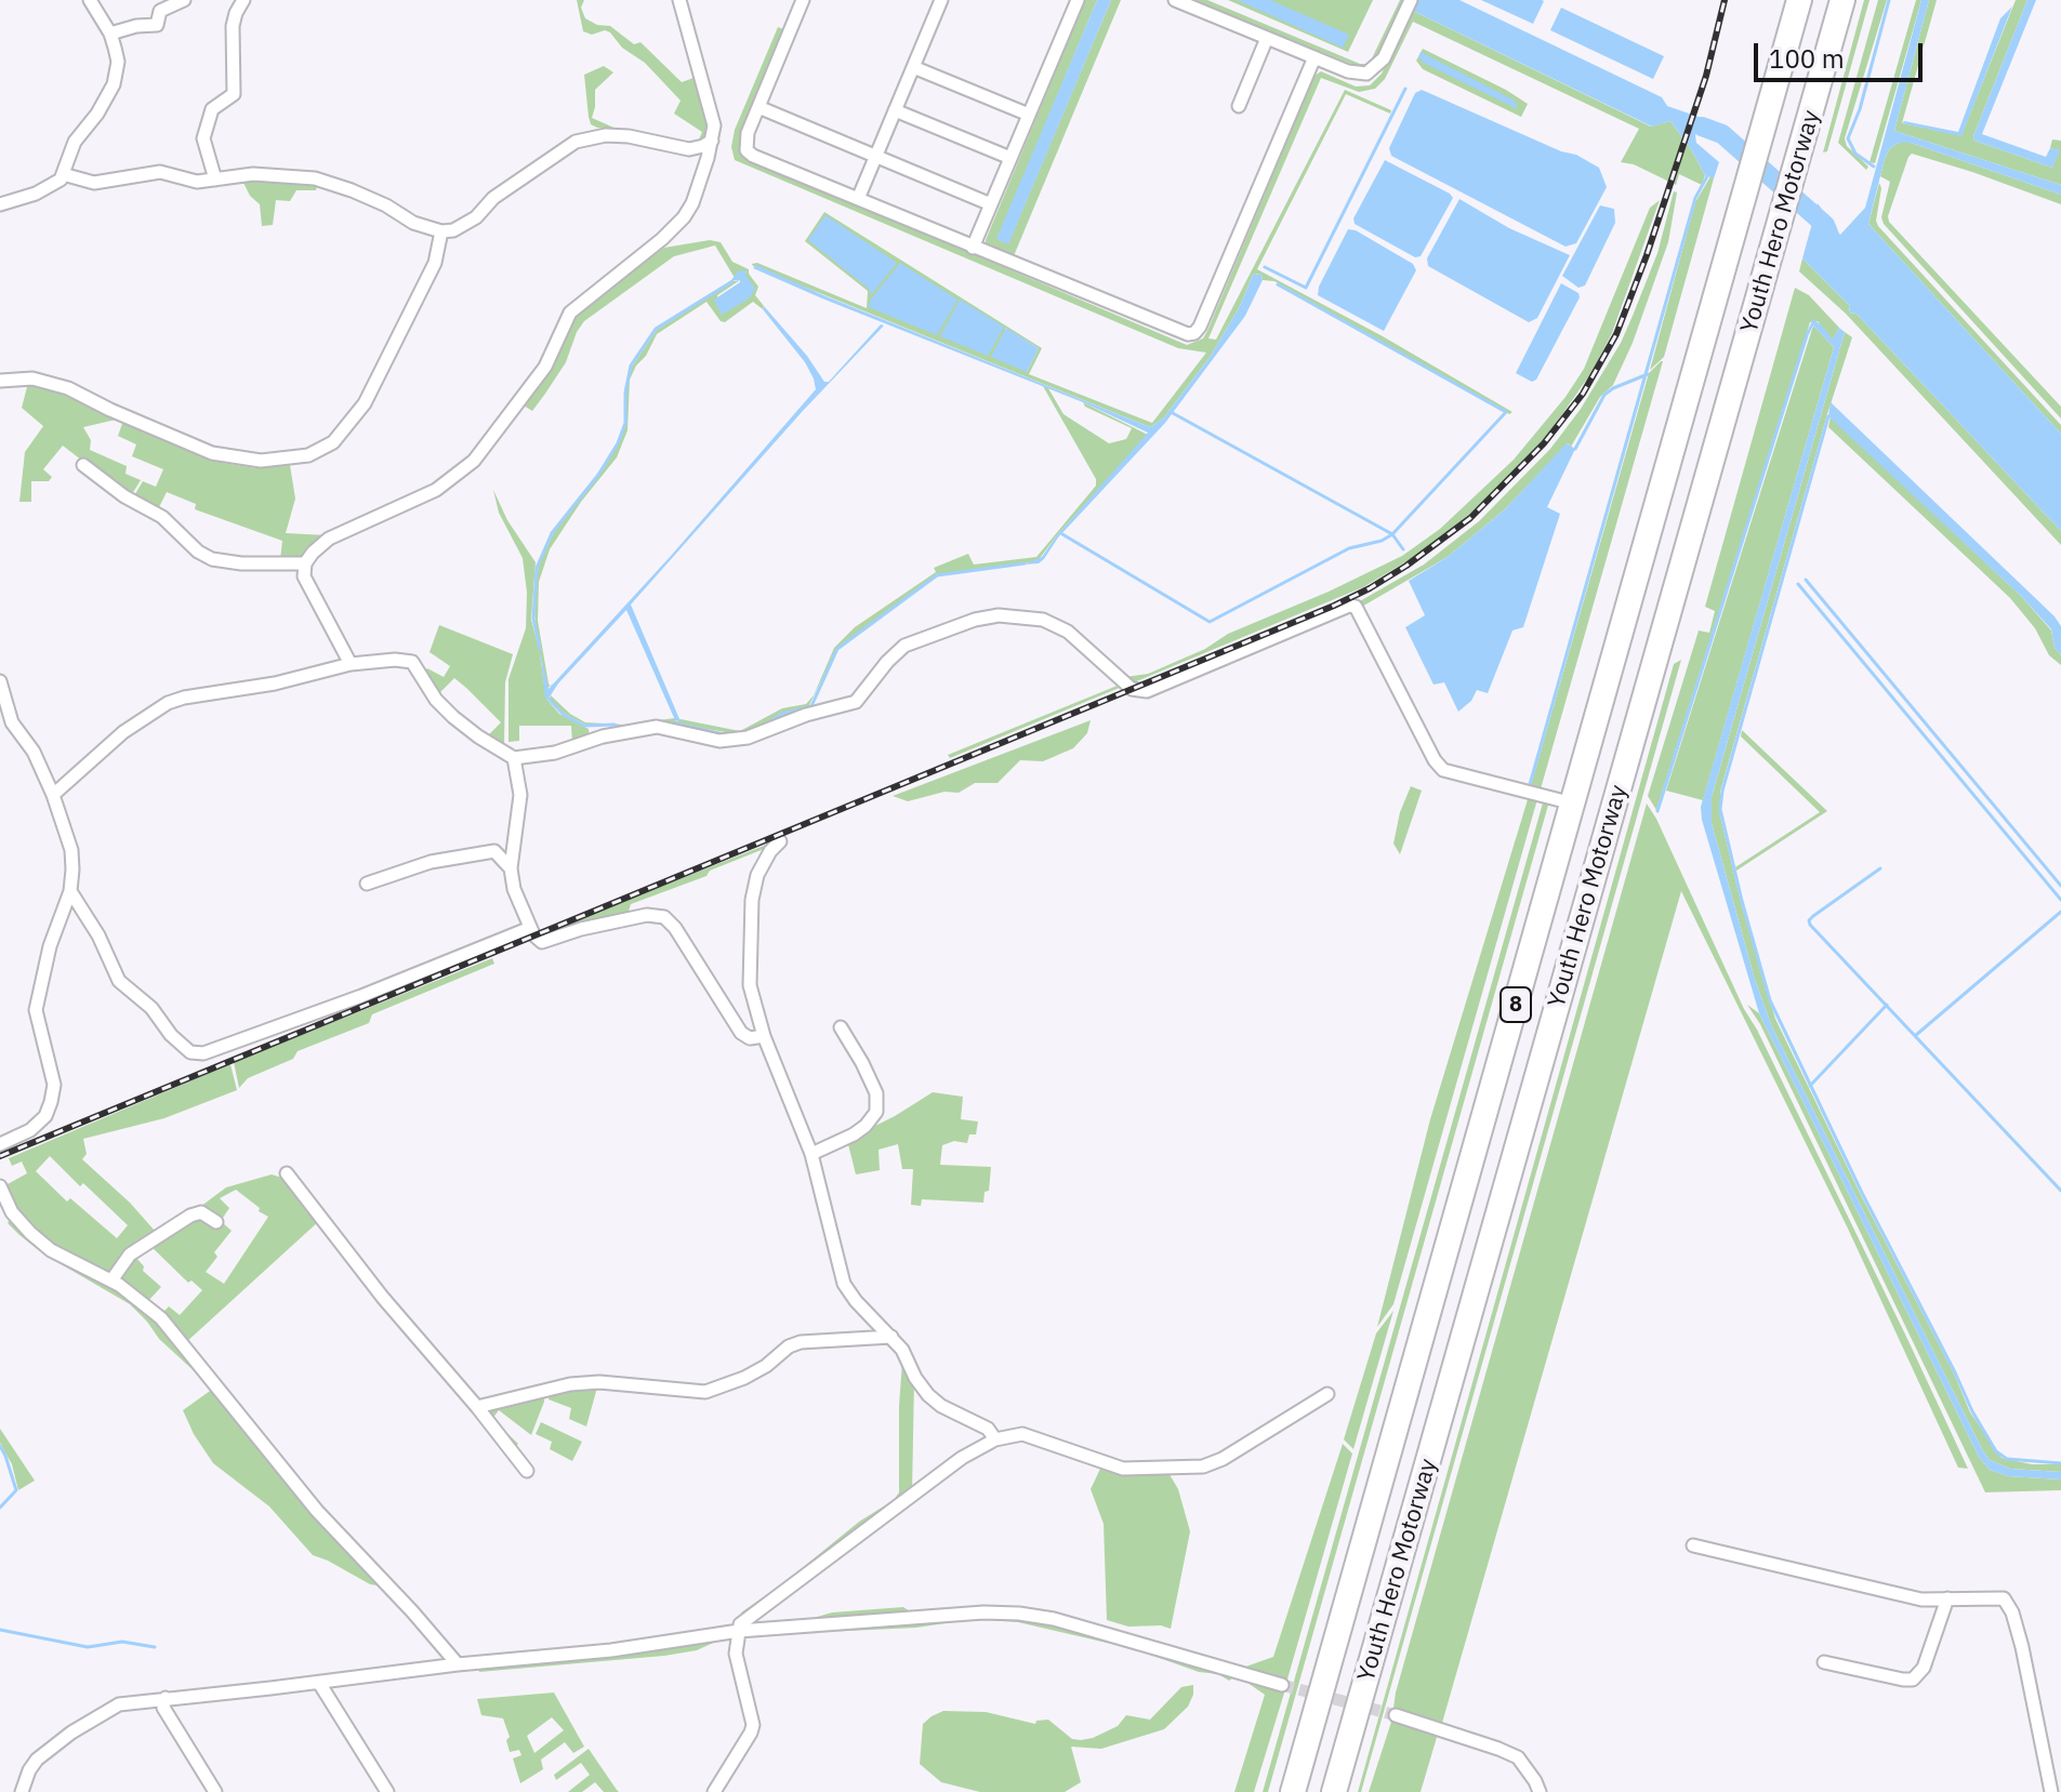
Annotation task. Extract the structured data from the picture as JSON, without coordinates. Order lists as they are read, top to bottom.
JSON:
{
  "streets": {
    "highway": ["Youth Hero Motorway", "8"]
  },
  "scale_bar": "100 m"
}
